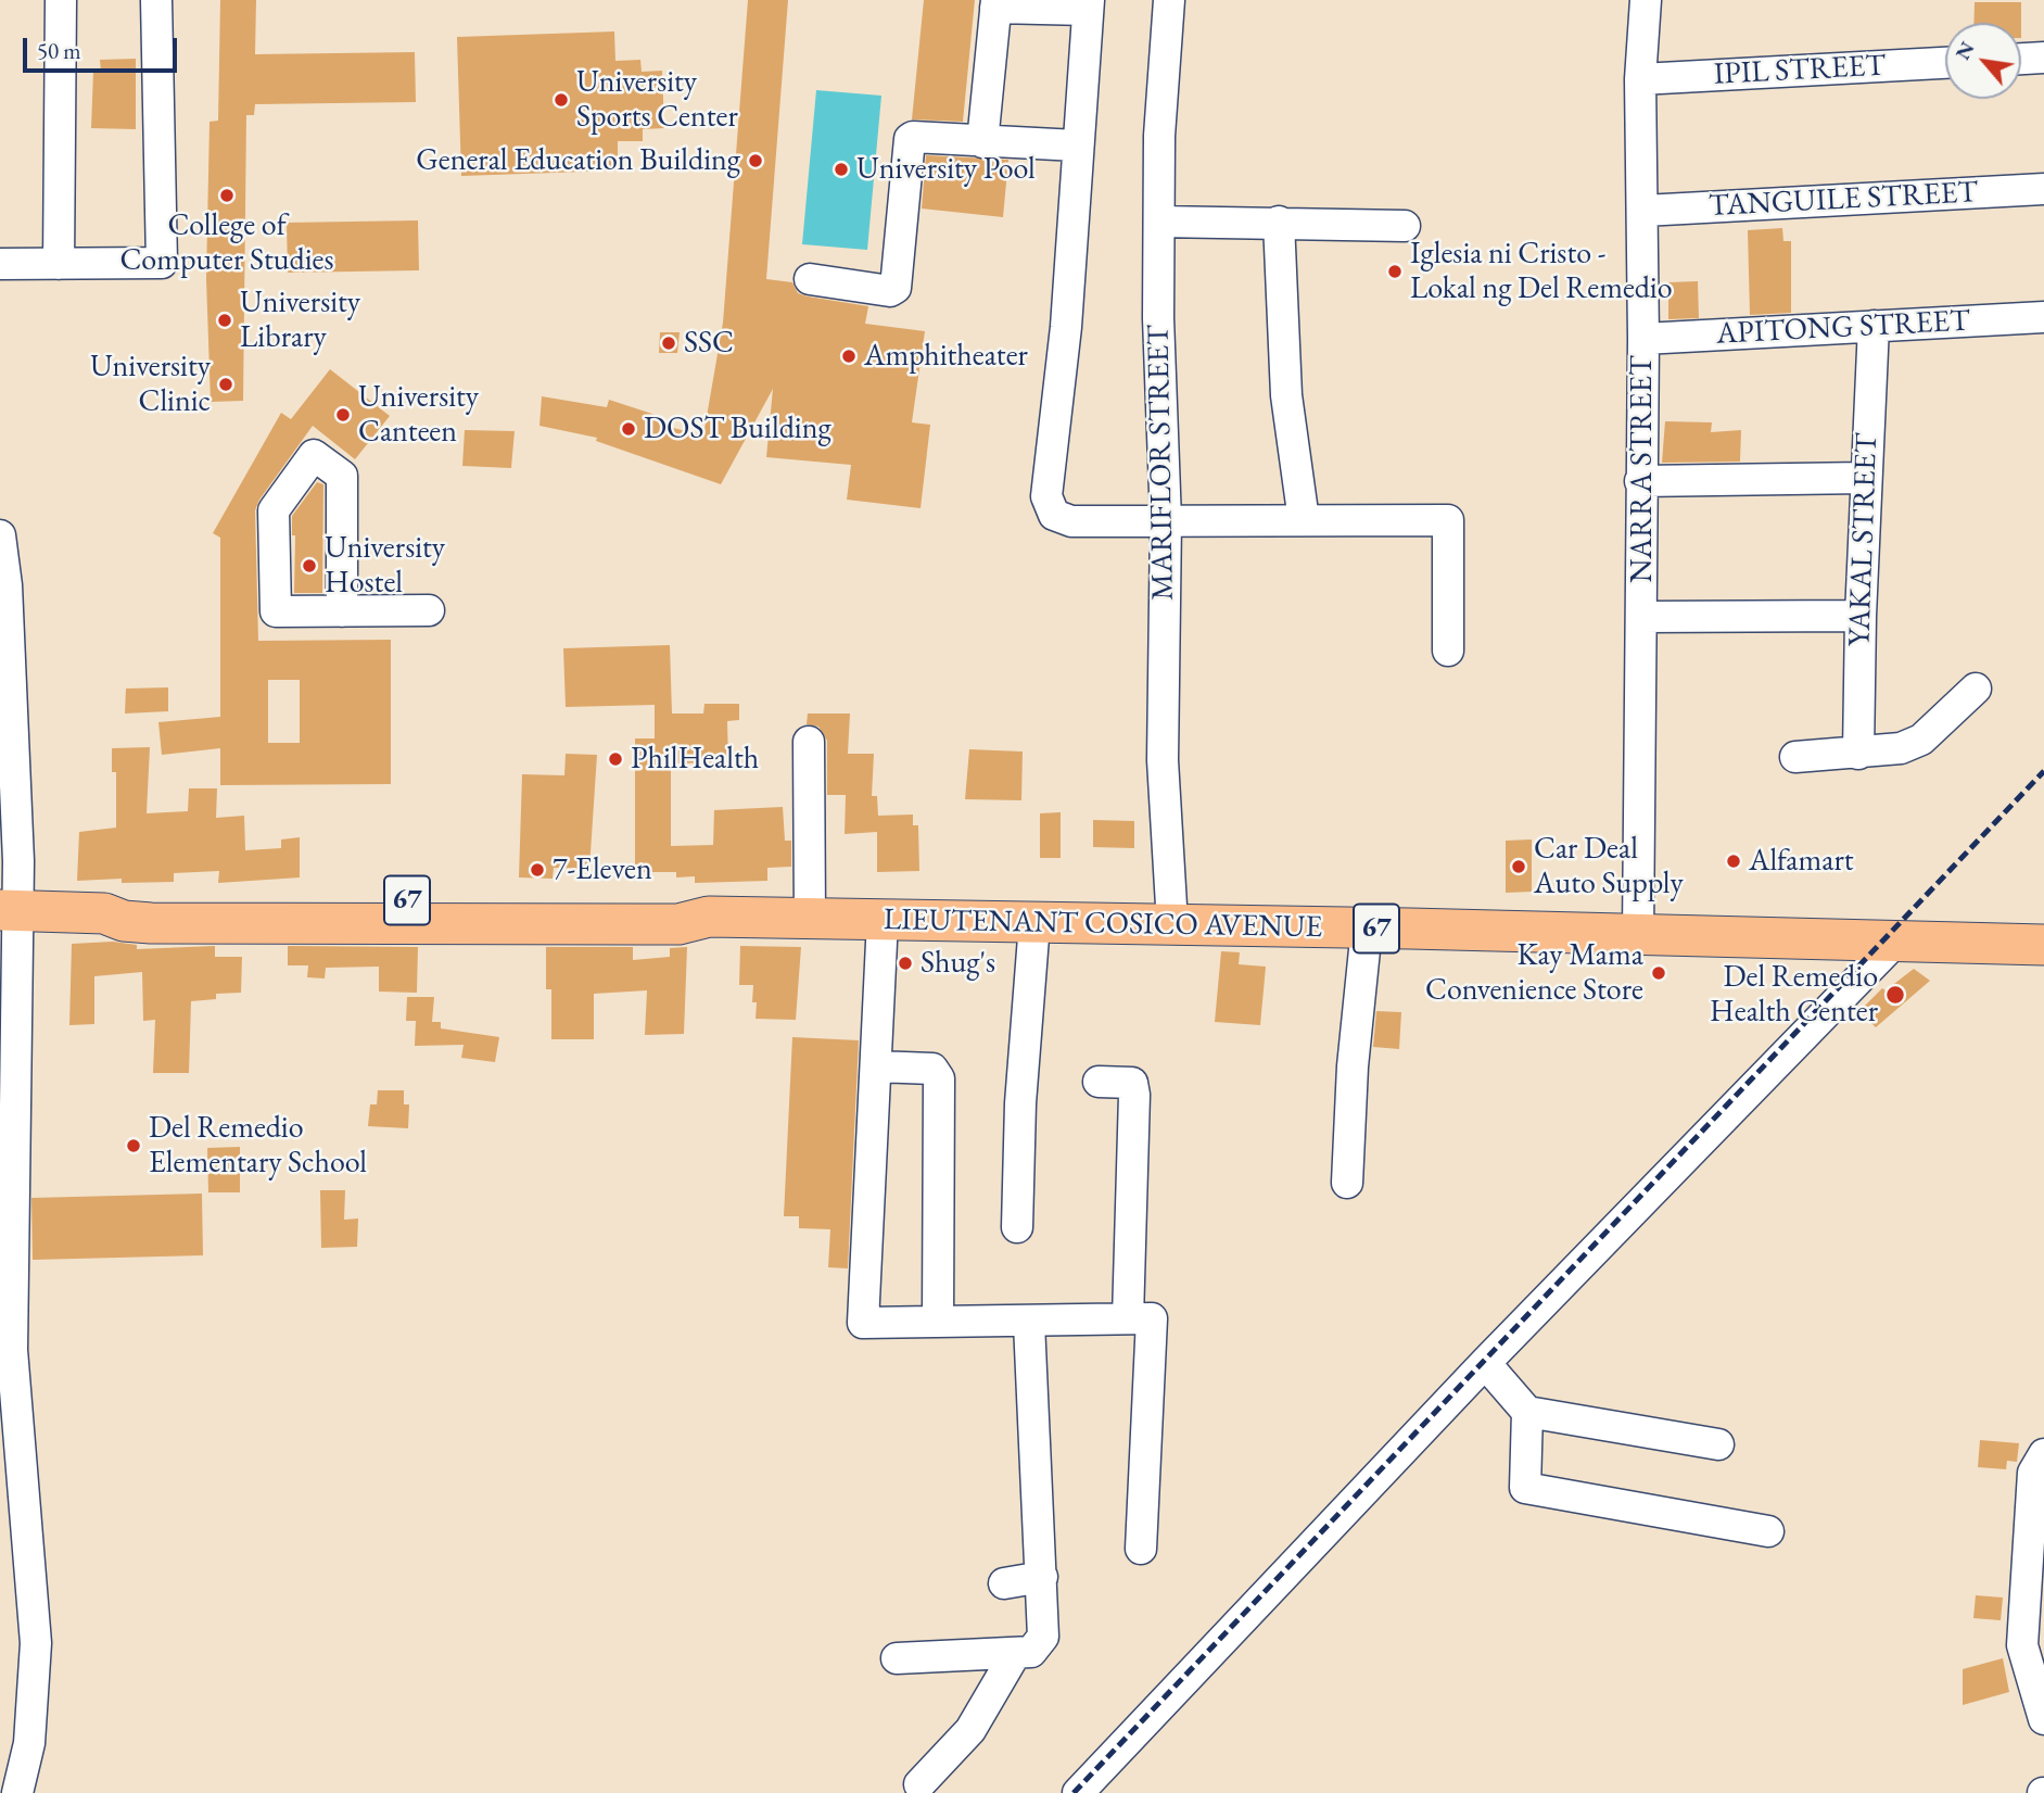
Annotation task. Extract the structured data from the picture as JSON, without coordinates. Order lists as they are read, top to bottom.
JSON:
{
  "streets": {
    "main road": ["67", "LIEUTENANT COSICO AVENUE"],
    "street": [
      "IPIL STREET",
      "TANGUILE STREET",
      "APITONG STREET",
      "MARIFLOR STREET",
      "NARRA STREET",
      "YAKAL STREET"
    ]
  },
  "crossings": [
    ["IPIL STREET", "NARRA STREET"],
    ["TANGUILE STREET", "NARRA STREET"],
    ["APITONG STREET", "NARRA STREET"],
    ["APITONG STREET", "YAKAL STREET"],
    ["MARIFLOR STREET", "LIEUTENANT COSICO AVENUE"],
    ["NARRA STREET", "LIEUTENANT COSICO AVENUE"]
  ],
  "places": [
    "University Sports Center",
    "General Education Building",
    "University Pool",
    "College of Computer Studies",
    "Iglesia ni Cristo - Lokal ng Del Remedio",
    "University Library",
    "SSC",
    "Amphitheater",
    "University Clinic",
    "University Canteen",
    "DOST Building",
    "University Hostel",
    "PhilHealth",
    "Alfamart",
    "Car Deal Auto Supply",
    "7-Eleven",
    "Shug's",
    "Kay Mama Convenience Store",
    "Del Remedio Health Center",
    "Del Remedio Elementary School"
  ],
  "scale_bar": "50 m",
  "north": "top left"
}
